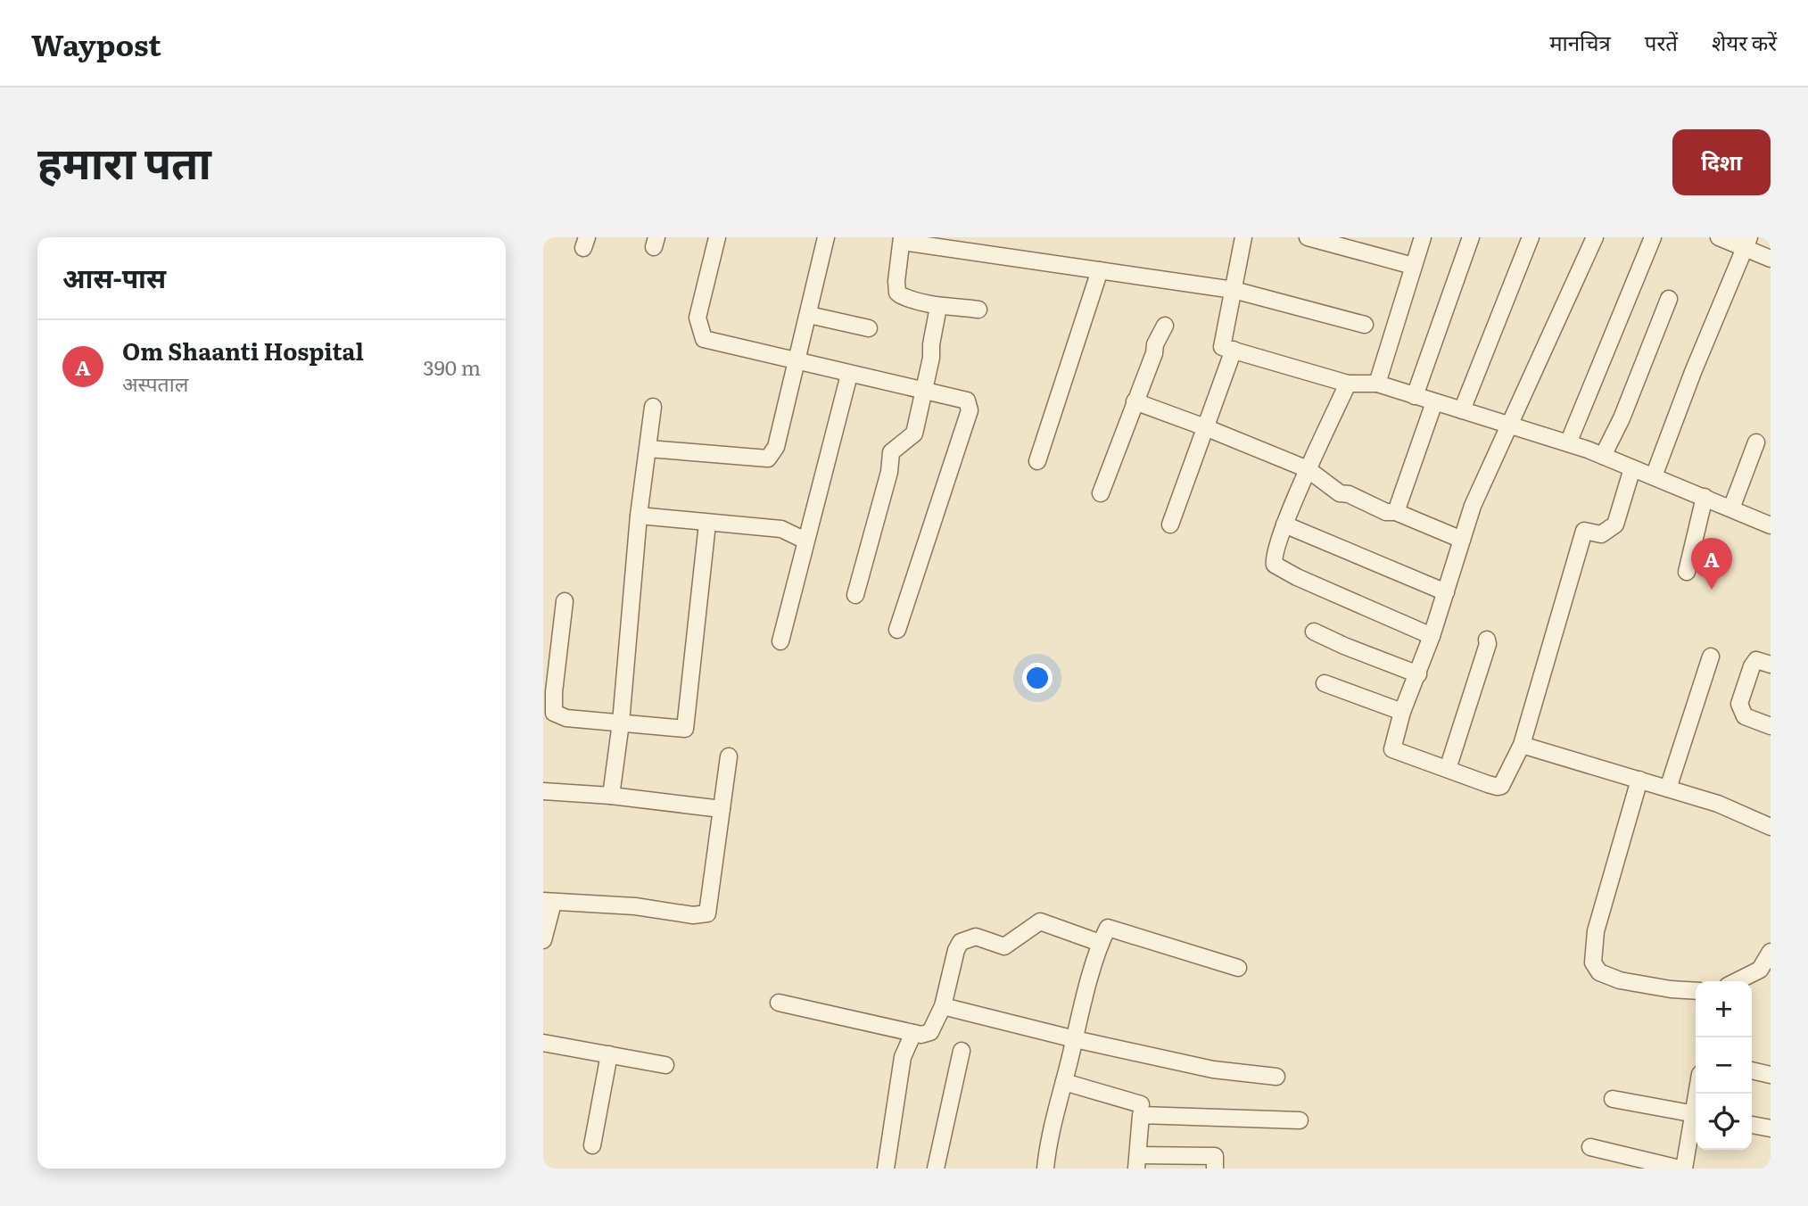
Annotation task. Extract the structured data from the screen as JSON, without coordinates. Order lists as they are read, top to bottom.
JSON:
{
  "page": {
    "header": "Waypost",
    "nav": ["मानचित्र", "परतें", "शेयर करें"],
    "title": "हमारा पता",
    "buttons": "दिशा",
    "heading": "आस-पास",
    "list": [
      {
        "mark": "A",
        "name": "Om Shaanti Hospital",
        "note": "अस्पताल",
        "value": "390 m"
      }
    ],
    "pins": "A",
    "map_buttons": ["+", "−"]
  }
}
